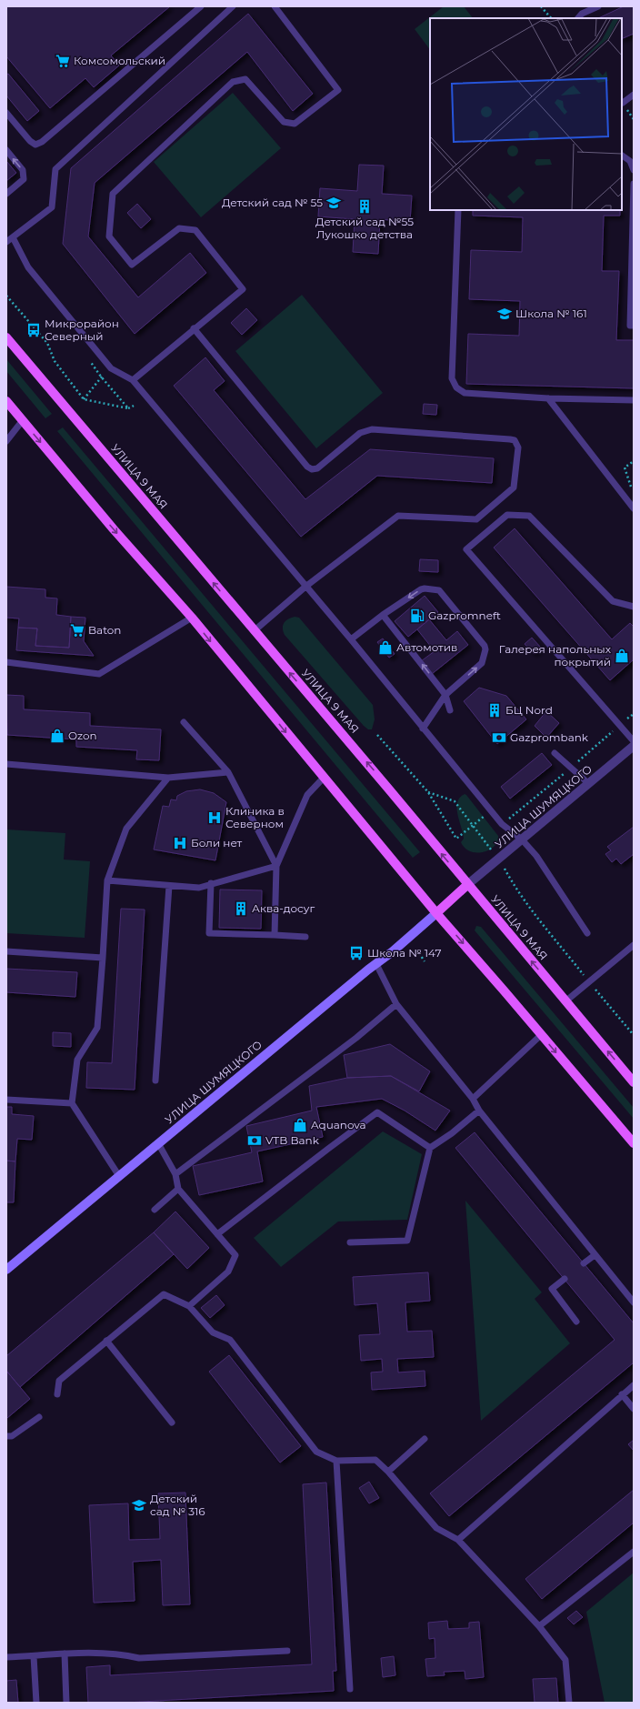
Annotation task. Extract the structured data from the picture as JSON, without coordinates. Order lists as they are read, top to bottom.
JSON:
{
  "streets": {
    "main road": ["УЛИЦА 9 МАЯ"],
    "street": ["УЛИЦА ШУМЯЦКОГО"]
  },
  "crossings": [
    ["УЛИЦА 9 МАЯ", "УЛИЦА ШУМЯЦКОГО"]
  ],
  "places": {
    "supermarket": ["Комсомольский", "Baton"],
    "school or university": ["Детский сад № 55", "Школа № 161", "Детский сад № 316"],
    "building": ["Детский сад №55 Лукошко детства", "БЦ Nord", "Аква-досуг"],
    "bus stop": ["Микрорайон Северный", "Школа № 147"],
    "fuel station": ["Gazpromneft"],
    "shop": [
      "Автомотив",
      "Галерея напольных покрытий",
      "Ozon",
      "Aquanova"
    ],
    "bank": ["Gazprombank", "VTB Bank"],
    "hospital": ["Клиника в Северном", "Боли нет"]
  }
}
